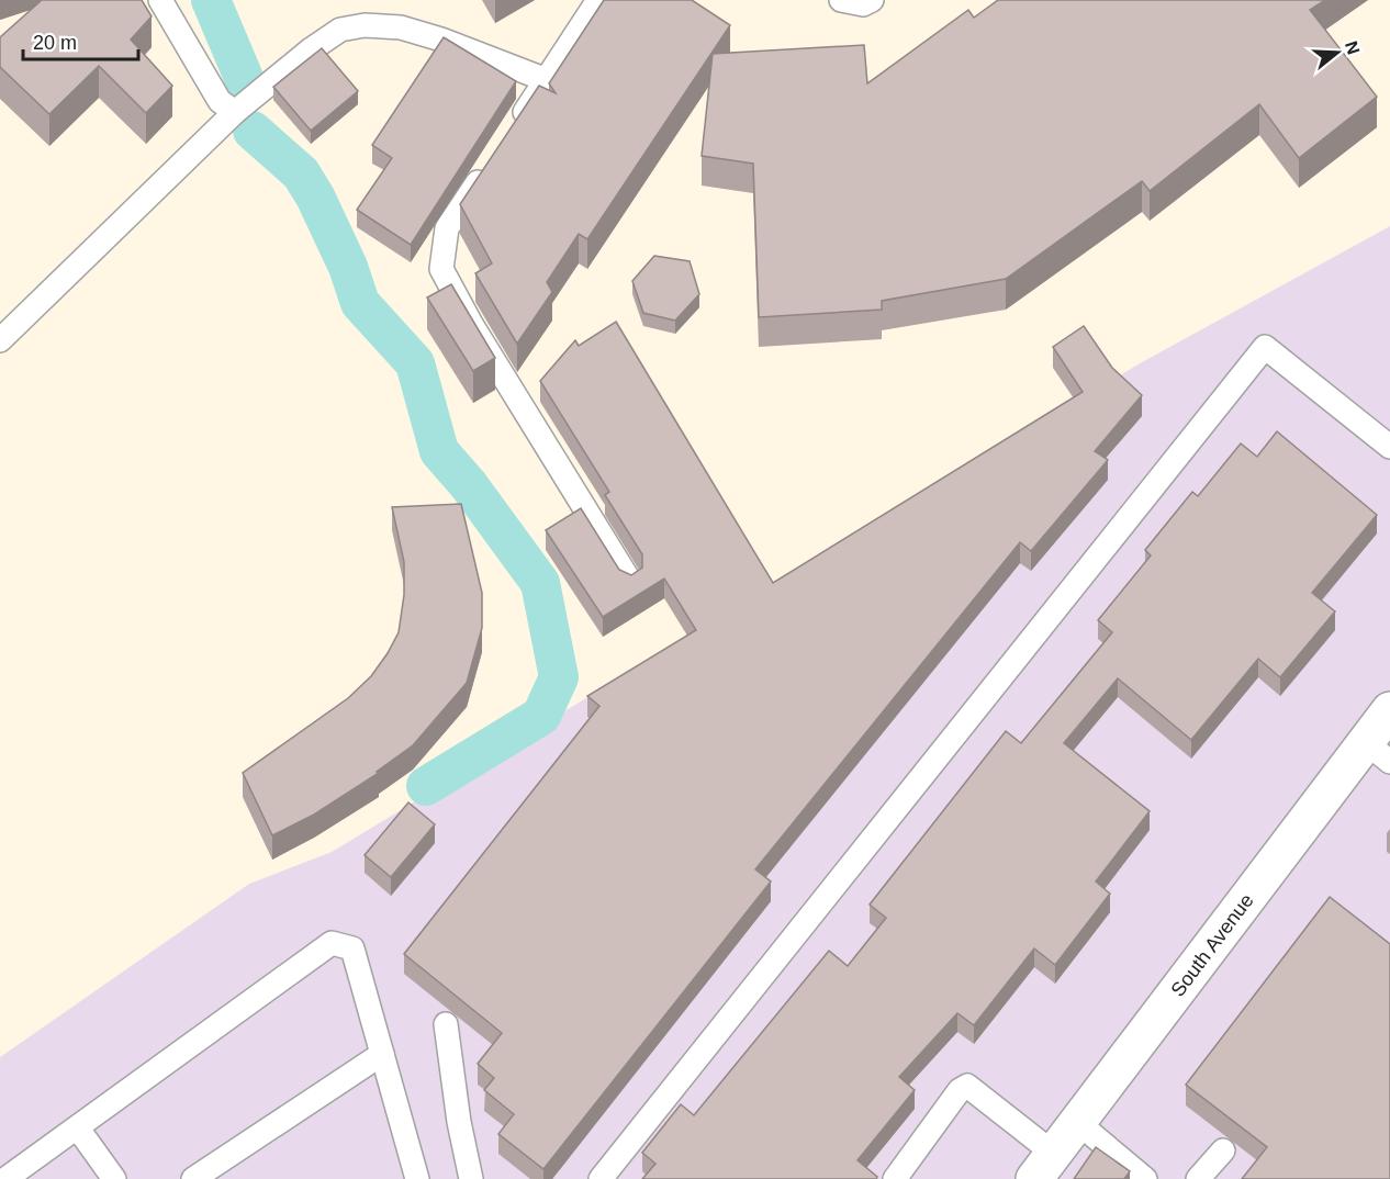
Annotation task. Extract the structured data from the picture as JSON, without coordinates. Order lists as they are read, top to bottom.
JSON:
{
  "streets": {
    "street": ["South Avenue"]
  },
  "scale_bar": "20 m",
  "north": "right"
}
